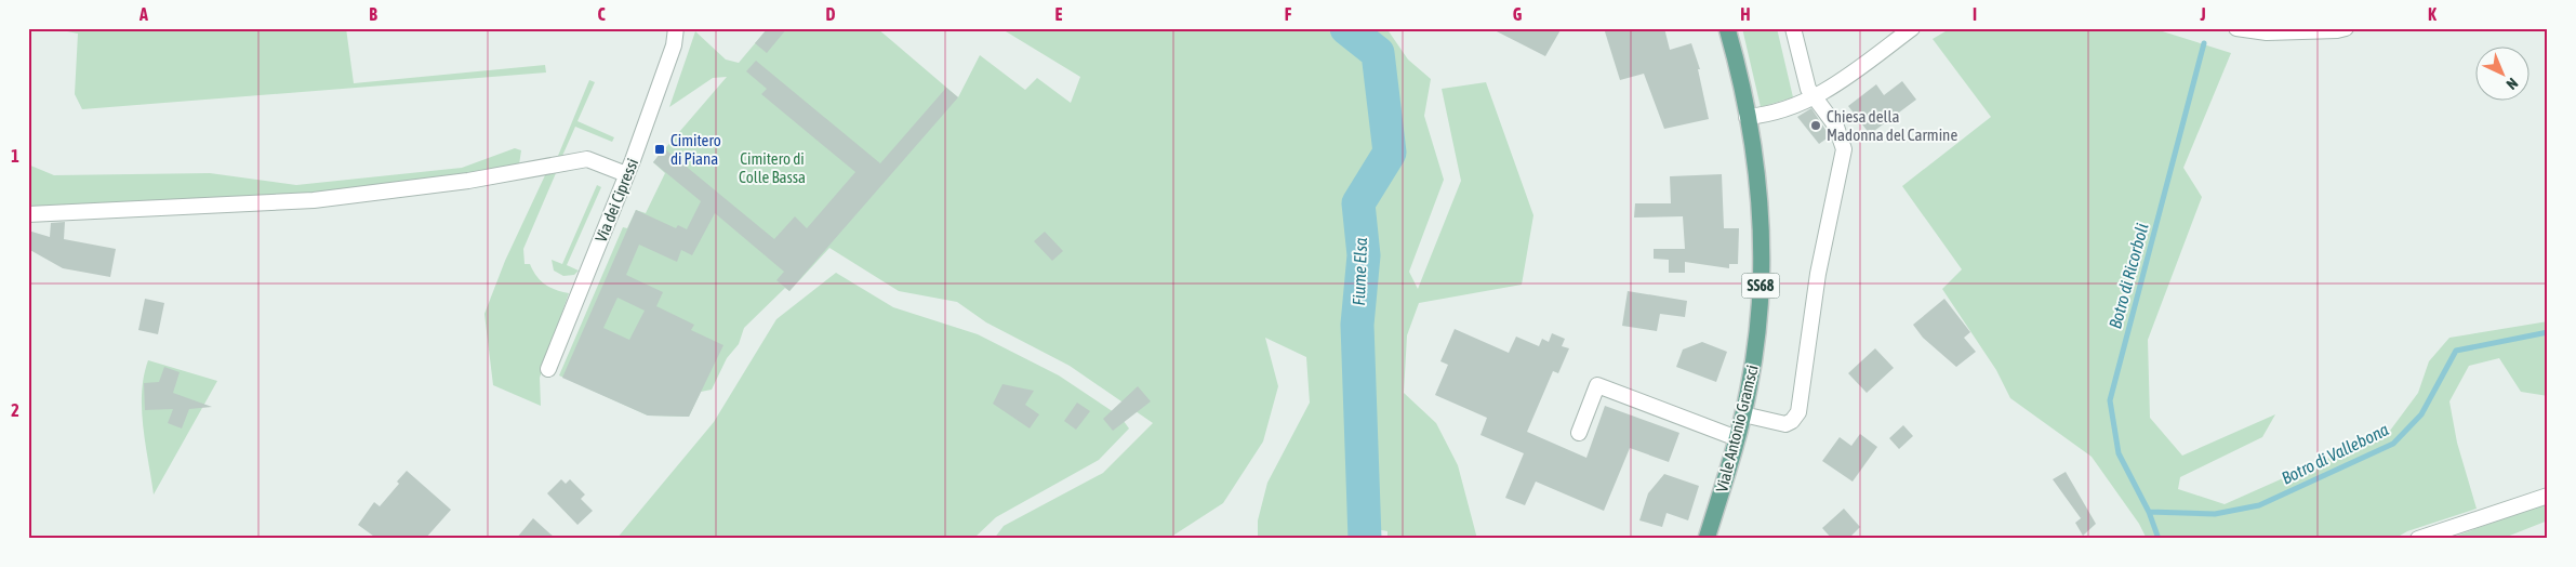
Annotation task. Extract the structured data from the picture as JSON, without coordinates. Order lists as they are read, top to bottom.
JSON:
{
  "streets": {
    "main road": ["SS68", "Viale Antonio Gramsci"],
    "street": ["Via dei Cipressi"]
  },
  "water": ["Fiume Elsa", "Botro di Ricorboli", "Botro di Vallebona"],
  "parks": ["Cimitero di Colle Bassa"],
  "places": {
    "other": ["Chiesa della Madonna del Carmine"],
    "transit": ["Cimitero di Piana"]
  },
  "north": "bottom right",
  "grid": {
    "columns": [
      "A",
      "B",
      "C",
      "D",
      "E",
      "F",
      "G",
      "H",
      "I",
      "J",
      "K"
    ],
    "rows": ["1", "2"]
  }
}
